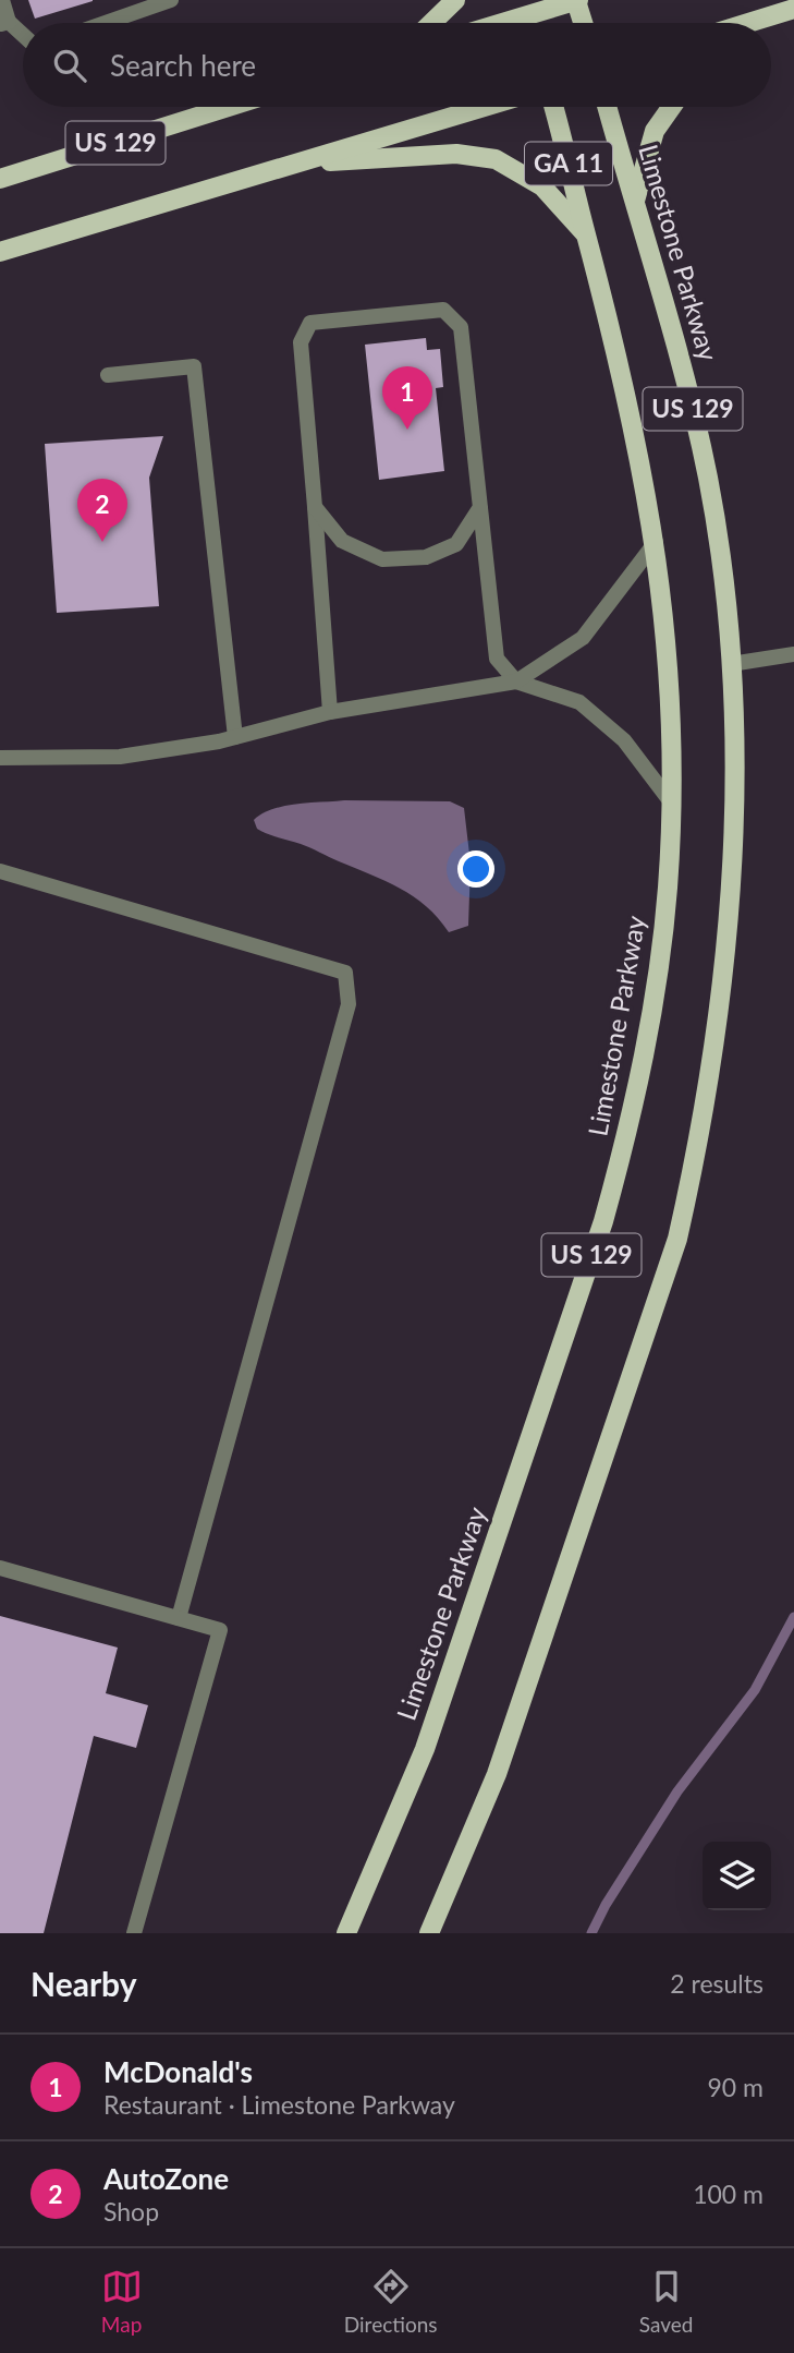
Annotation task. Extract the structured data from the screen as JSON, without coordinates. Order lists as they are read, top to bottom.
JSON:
{
  "streets": {
    "main road": ["US 129", "GA 11", "Limestone Parkway"]
  },
  "crossings": [
    ["US 129", "Limestone Parkway"],
    ["GA 11", "Limestone Parkway"]
  ],
  "page": {
    "search": "Search here",
    "pins": ["1", "2"],
    "heading": ["Nearby", "2 results"],
    "list": [
      {
        "mark": "1",
        "name": "McDonald's",
        "note": "Restaurant · Limestone Parkway",
        "value": "90 m"
      },
      {
        "mark": "2",
        "name": "AutoZone",
        "note": "Shop",
        "value": "100 m"
      }
    ],
    "nav": ["Map", "Directions", "Saved"]
  }
}
